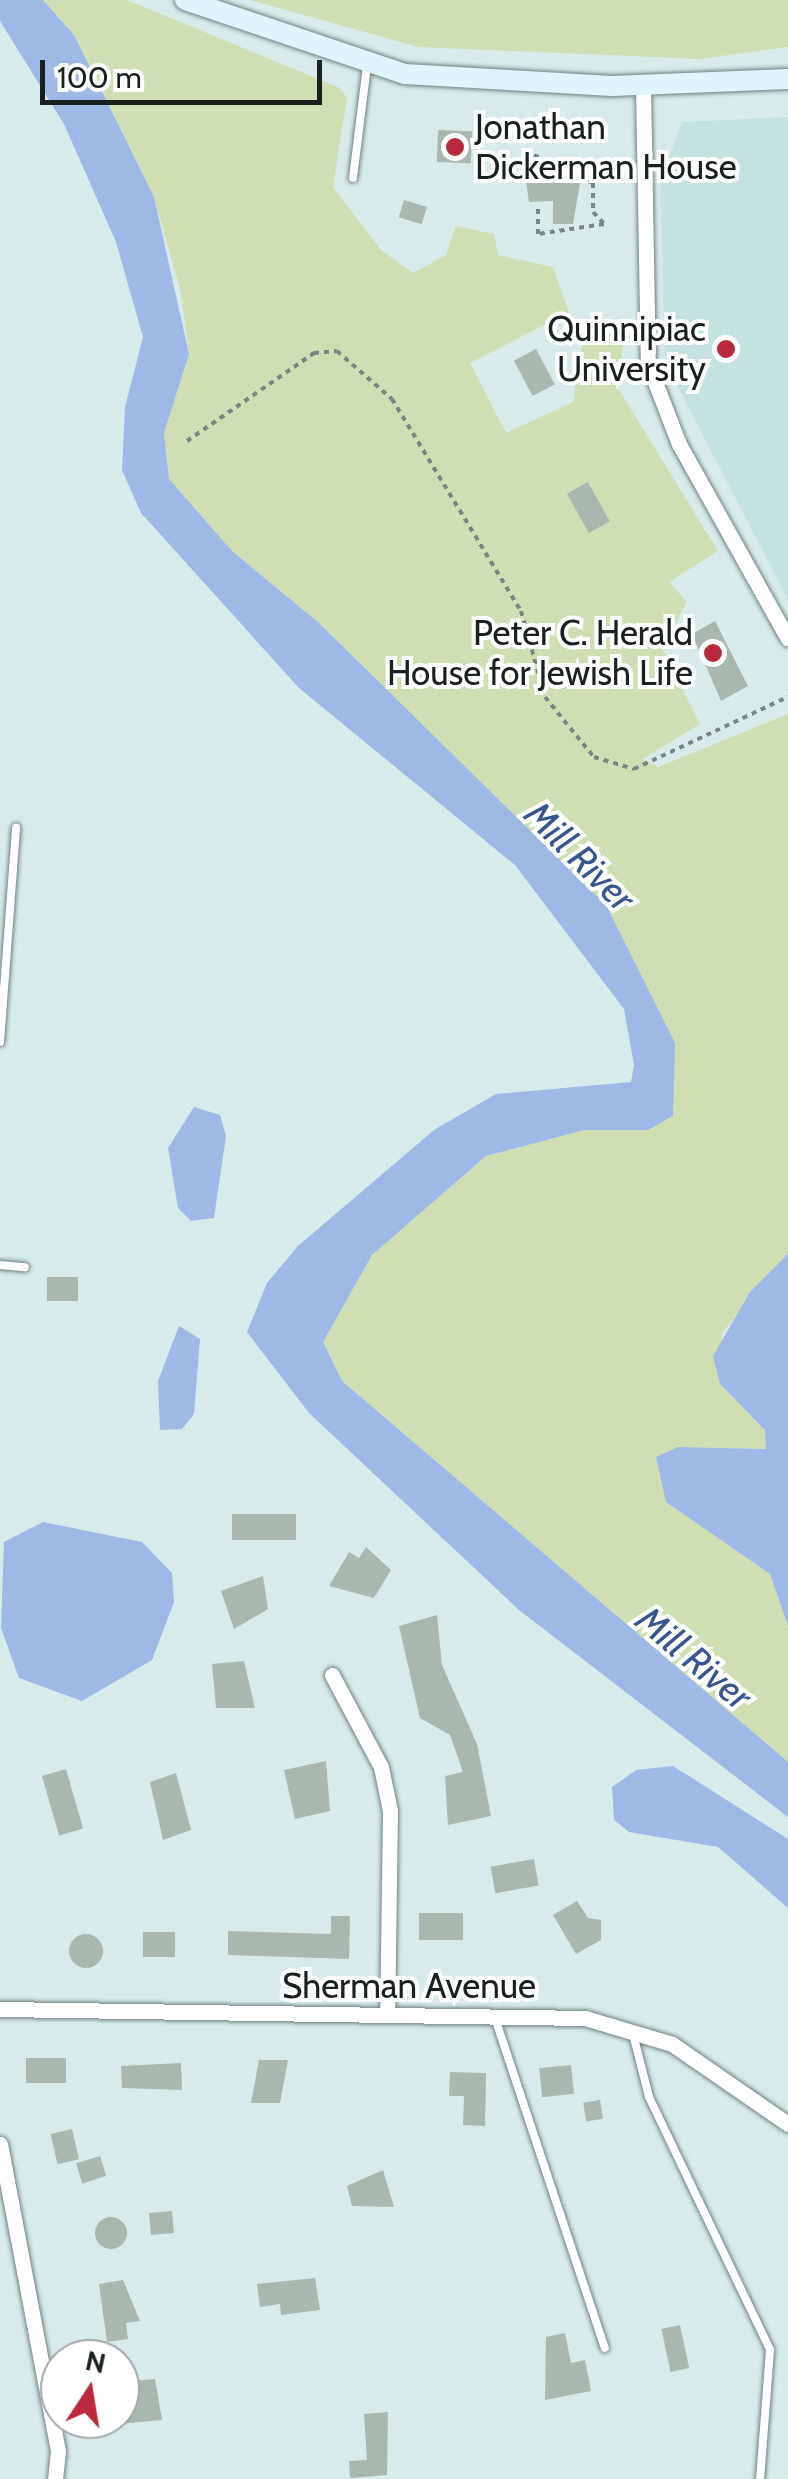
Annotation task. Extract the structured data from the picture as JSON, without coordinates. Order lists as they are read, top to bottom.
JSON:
{
  "streets": {
    "street": ["Sherman Avenue"]
  },
  "water": ["Mill River"],
  "places": ["Jonathan Dickerman House", "Quinnipiac University", "Peter C. Herald House for Jewish Life"],
  "scale_bar": "100 m",
  "north": "top"
}
